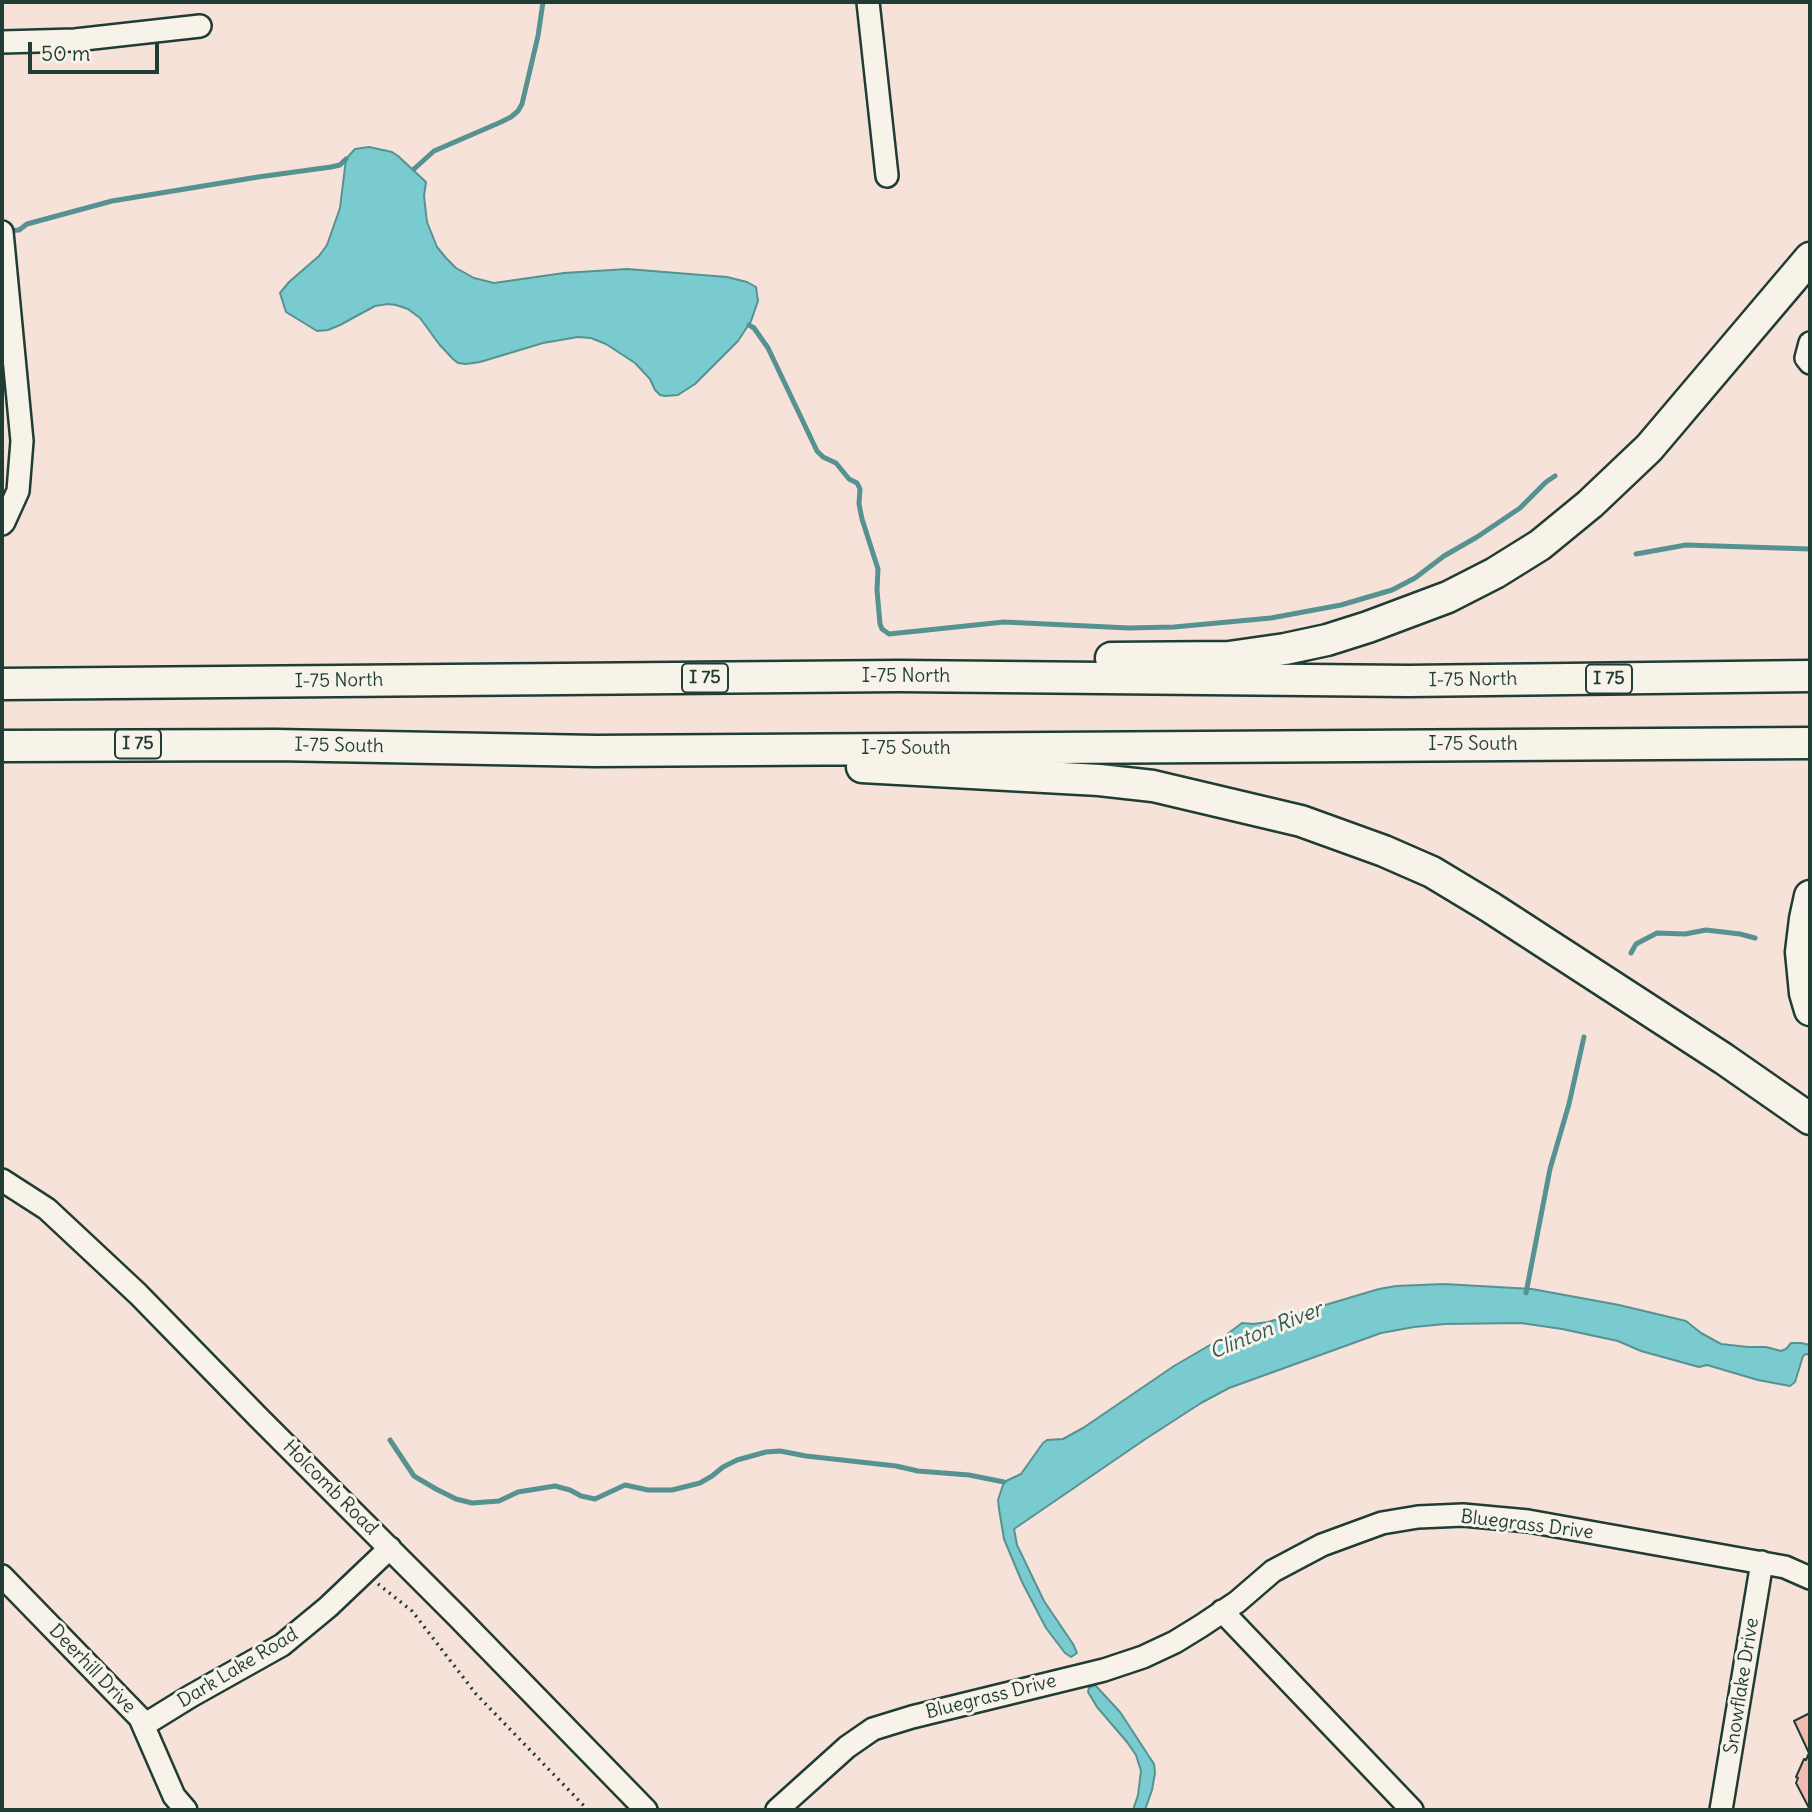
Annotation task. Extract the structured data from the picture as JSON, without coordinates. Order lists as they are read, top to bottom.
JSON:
{
  "streets": {
    "highway": ["I-75 North", "I 75", "I-75 South"],
    "street": [
      "Holcomb Road",
      "Bluegrass Drive",
      "Dark Lake Road",
      "Deerhill Drive",
      "Snowflake Drive"
    ]
  },
  "crossings": [
    ["Holcomb Road", "Dark Lake Road"],
    ["Bluegrass Drive", "Snowflake Drive"],
    ["Dark Lake Road", "Deerhill Drive"]
  ],
  "water": ["Clinton River"],
  "scale_bar": "50 m"
}
